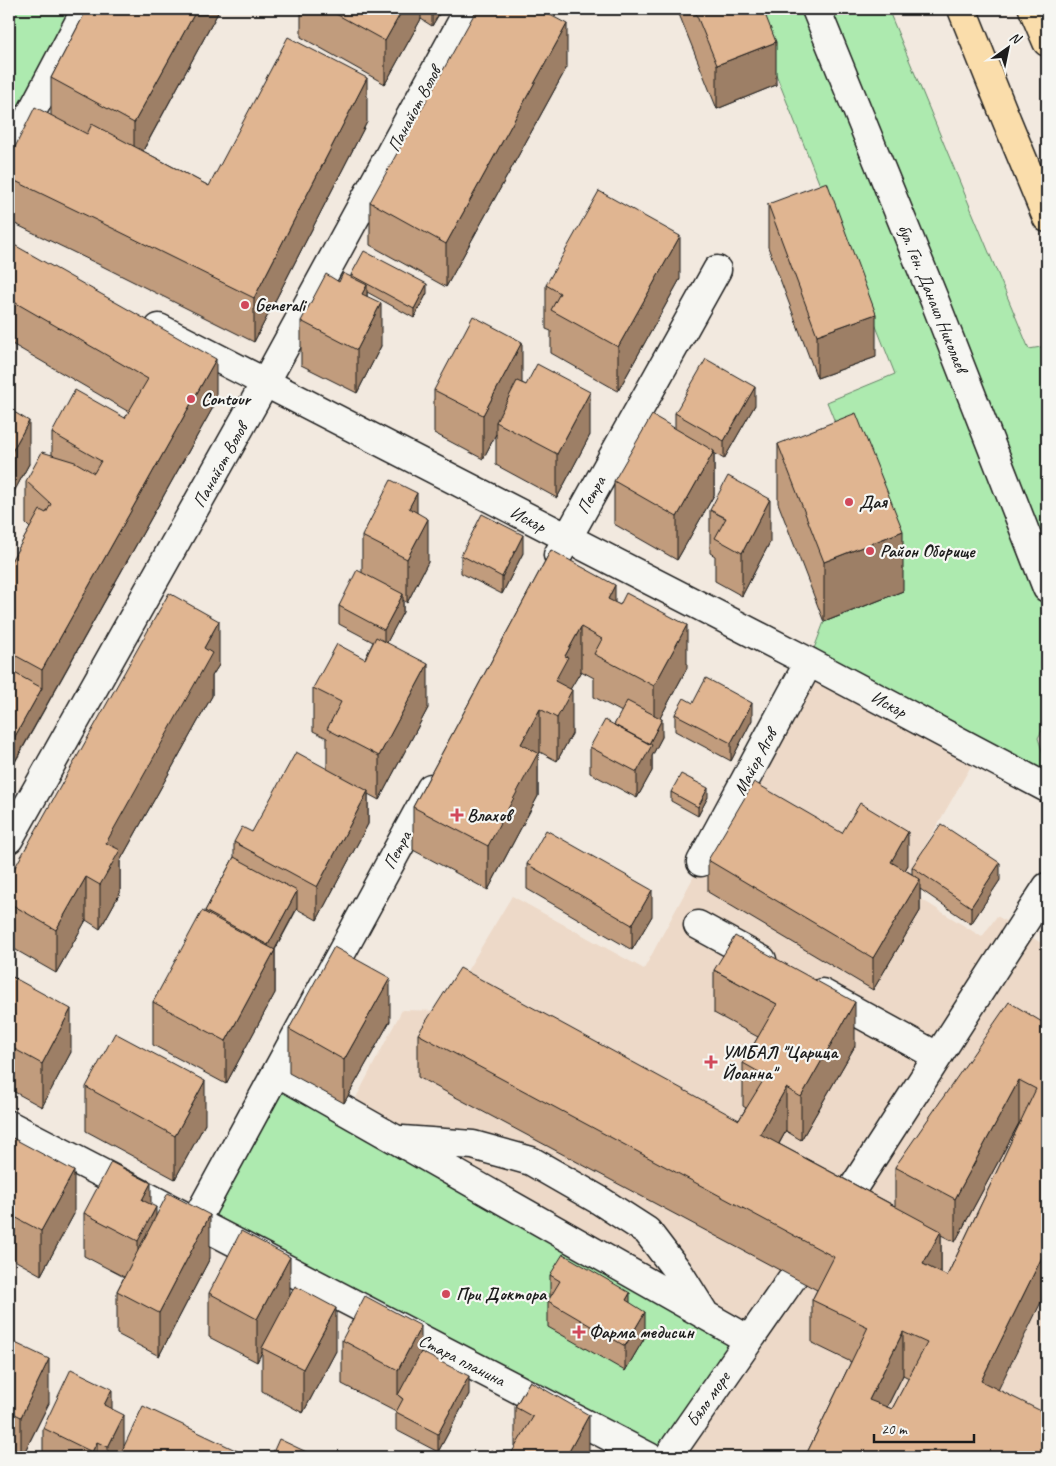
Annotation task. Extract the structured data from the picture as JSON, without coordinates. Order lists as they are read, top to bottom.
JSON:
{
  "streets": {
    "street": [
      "Панайот Волов",
      "бул. Ген. Данаил Николаев",
      "Петра",
      "Искър",
      "Майор Агов",
      "Стара планина",
      "Бяло море"
    ]
  },
  "crossings": [
    ["Панайот Волов", "Искър"],
    ["Петра", "Искър"],
    ["Петра", "Стара планина"],
    ["Искър", "Майор Агов"]
  ],
  "places": {
    "other": [
      "Generali",
      "Contour",
      "Дая",
      "Район Оборище",
      "При Доктора"
    ],
    "health": ["Влахов", "УМБАЛ \"Царица Йоанна\"", "Фарма медисин"]
  },
  "scale_bar": "20 m",
  "north": "top right"
}
